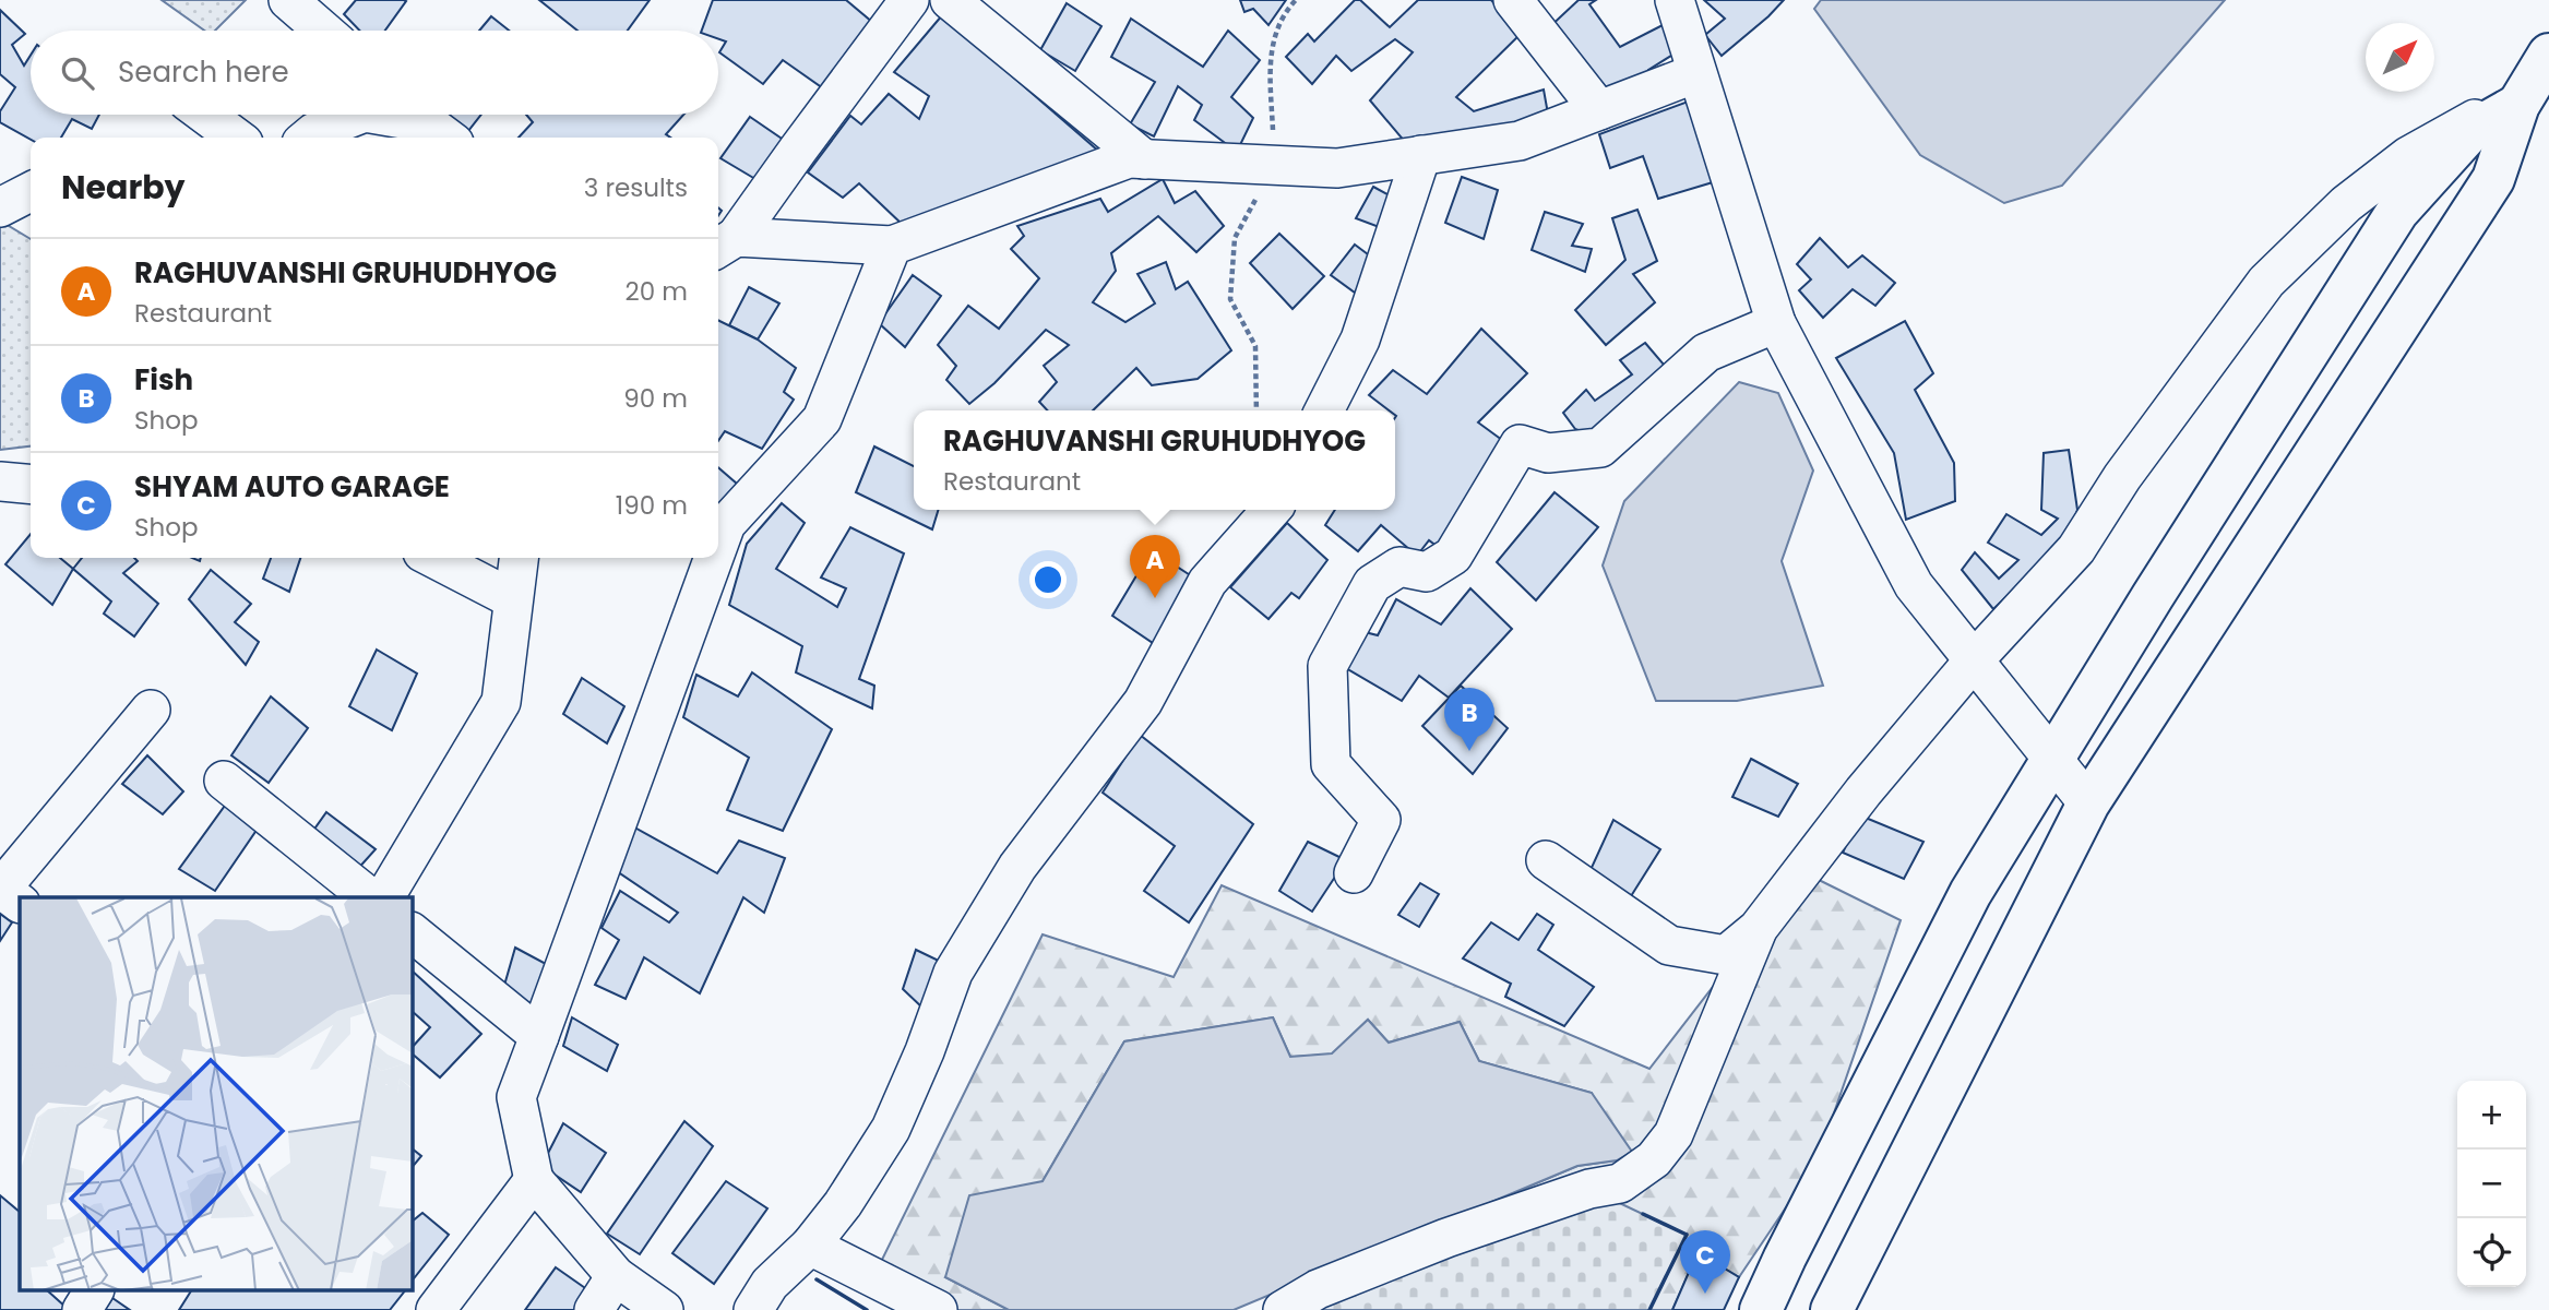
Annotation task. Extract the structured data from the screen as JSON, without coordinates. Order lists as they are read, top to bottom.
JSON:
{
  "north": "top right",
  "page": {
    "search": "Search here",
    "heading": ["Nearby", "3 results"],
    "list": [
      {
        "mark": "A",
        "name": "RAGHUVANSHI GRUHUDHYOG",
        "note": "Restaurant",
        "value": "20 m"
      },
      {
        "mark": "B",
        "name": "Fish",
        "note": "Shop",
        "value": "90 m"
      },
      {
        "mark": "C",
        "name": "SHYAM AUTO GARAGE",
        "note": "Shop",
        "value": "190 m"
      }
    ],
    "popup": ["RAGHUVANSHI GRUHUDHYOG", "Restaurant"],
    "pins": ["A", "B", "C"],
    "map_buttons": ["+", "−"]
  }
}
